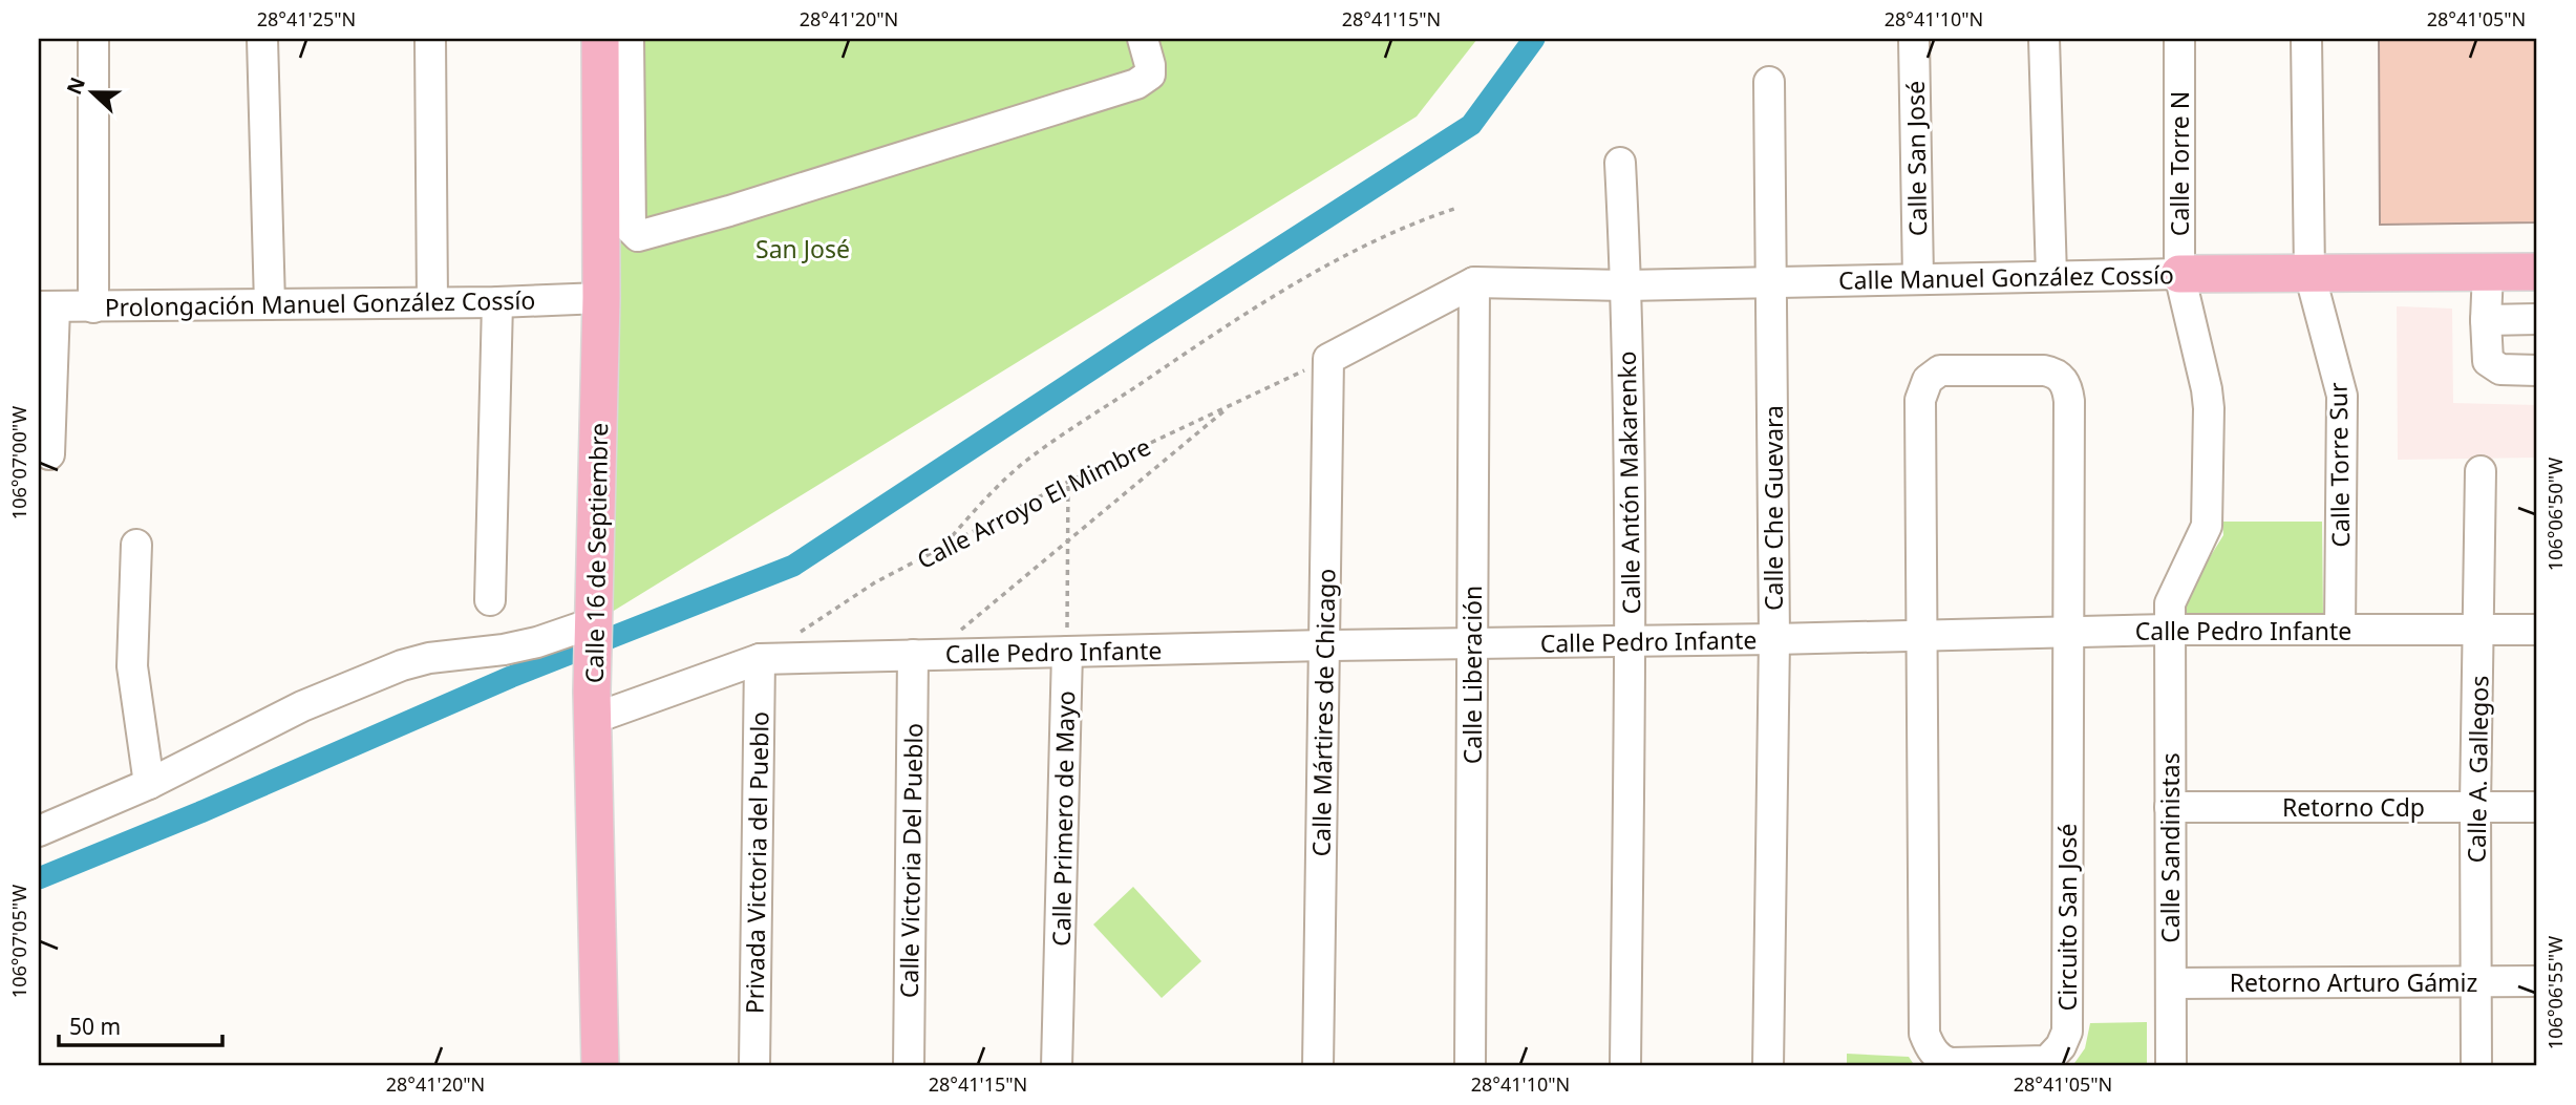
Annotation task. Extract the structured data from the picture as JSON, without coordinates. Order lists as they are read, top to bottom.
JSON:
{
  "streets": {
    "main road": ["Calle Manuel González Cossío", "Calle 16 de Septiembre"],
    "street": [
      "Calle San José",
      "Calle Torre N",
      "Prolongación Manuel González Cossío",
      "Calle Torre Sur",
      "Calle Antón Makarenko",
      "Calle Che Guevara",
      "Calle Pedro Infante",
      "Calle Liberación",
      "Calle Mártires de Chicago",
      "Calle A. Gallegos",
      "Retorno Cdp",
      "Calle Primero de Mayo",
      "Calle Sandinistas",
      "Calle Victoria Del Pueblo",
      "Privada Victoria del Pueblo",
      "Circuito San José",
      "Retorno Arturo Gámiz"
    ],
    "path": ["Calle Arroyo El Mimbre"]
  },
  "crossings": [
    ["Calle San José", "Calle Manuel González Cossío"],
    ["Calle Torre N", "Calle Manuel González Cossío"],
    ["Calle Torre N", "Calle Pedro Infante"],
    ["Calle Torre N", "Calle Sandinistas"],
    ["Calle Manuel González Cossío", "Calle Torre Sur"],
    ["Calle Manuel González Cossío", "Calle Antón Makarenko"],
    ["Calle Manuel González Cossío", "Calle Che Guevara"],
    ["Calle Manuel González Cossío", "Calle Liberación"],
    ["Prolongación Manuel González Cossío", "Calle 16 de Septiembre"],
    ["Calle Torre Sur", "Calle Pedro Infante"],
    ["Calle Antón Makarenko", "Calle Pedro Infante"],
    ["Calle Arroyo El Mimbre", "Calle Mártires de Chicago"],
    ["Calle Che Guevara", "Calle Pedro Infante"],
    ["Calle Pedro Infante", "Calle Liberación"],
    ["Calle Pedro Infante", "Calle Mártires de Chicago"],
    ["Calle Pedro Infante", "Calle A. Gallegos"],
    ["Calle Pedro Infante", "Calle Primero de Mayo"],
    ["Calle Pedro Infante", "Calle Sandinistas"],
    ["Calle Pedro Infante", "Calle Victoria Del Pueblo"],
    ["Calle Pedro Infante", "Privada Victoria del Pueblo"],
    ["Calle Pedro Infante", "Circuito San José"],
    ["Calle A. Gallegos", "Retorno Cdp"],
    ["Calle A. Gallegos", "Retorno Arturo Gámiz"],
    ["Retorno Cdp", "Calle Sandinistas"],
    ["Calle Sandinistas", "Retorno Arturo Gámiz"]
  ],
  "parks": ["San José"],
  "scale_bar": "50 m",
  "north": "left",
  "coordinates": [
    "28°41'25\"N",
    "28°41'20\"N",
    "28°41'15\"N",
    "28°41'10\"N",
    "28°41'05\"N",
    "106°07'00\"W",
    "106°06'50\"W",
    "106°07'05\"W",
    "106°06'55\"W"
  ]
}
